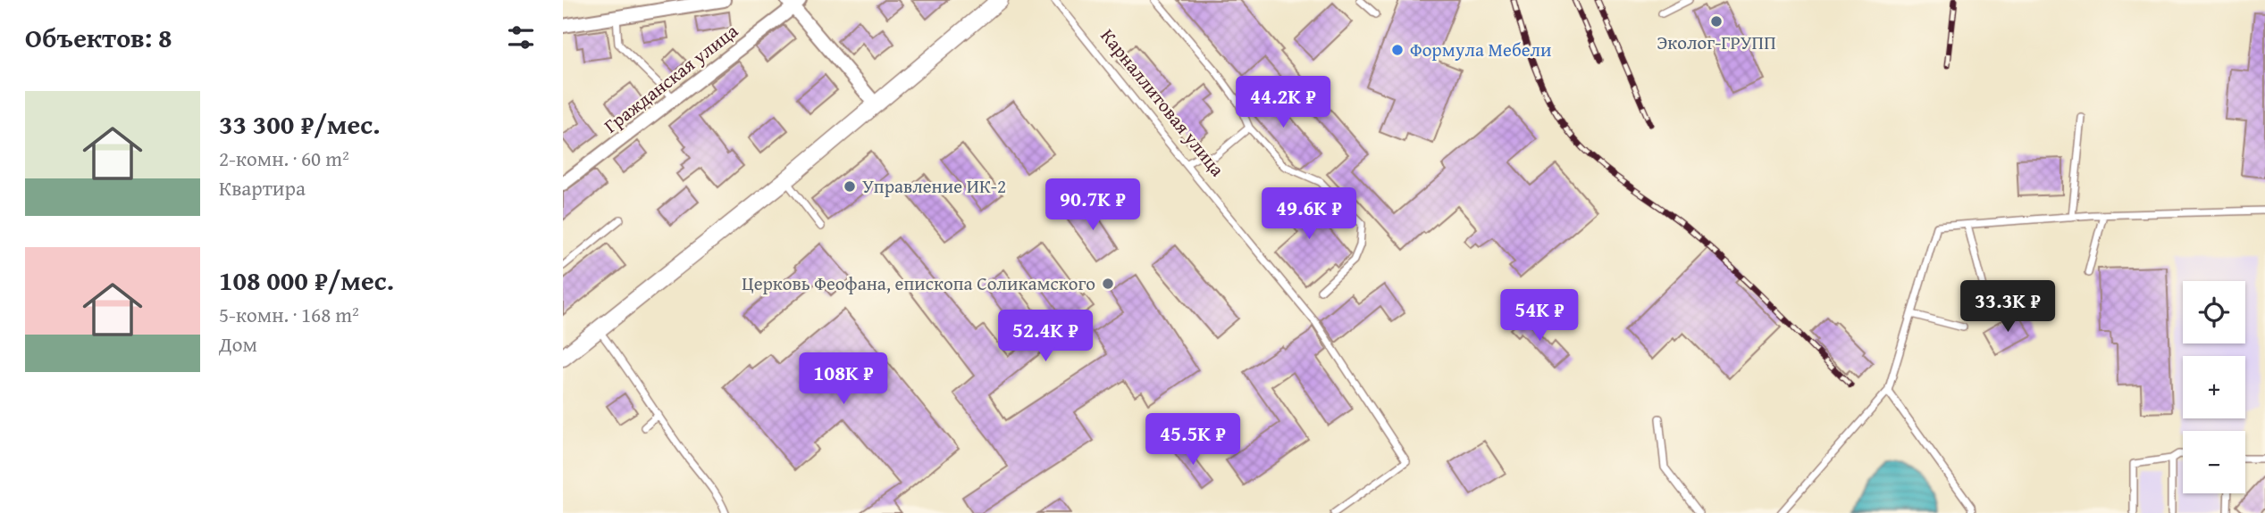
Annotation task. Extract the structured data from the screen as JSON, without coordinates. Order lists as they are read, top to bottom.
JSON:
{
  "streets": {
    "street": ["Гражданская улица"],
    "lane": ["Карналлитовая улица"]
  },
  "places": [
    "Эколог-ГРУПП",
    "Формула Мебели",
    "Управление ИК-2",
    "Церковь Феофана, епископа Соликамского"
  ],
  "page": {
    "heading": "Объектов: 8",
    "list": [
      {
        "name": "33 300 ₽/мес.",
        "note": "2-комн. · 60 m² · Квартира"
      },
      {
        "name": "108 000 ₽/мес.",
        "note": "5-комн. · 168 m² · Дом"
      }
    ],
    "price": [
      "44.2K ₽",
      "90.7K ₽",
      "49.6K ₽",
      "33.3K ₽",
      "54K ₽",
      "52.4K ₽",
      "108K ₽",
      "45.5K ₽"
    ],
    "map_buttons": ["+", "−"]
  }
}
